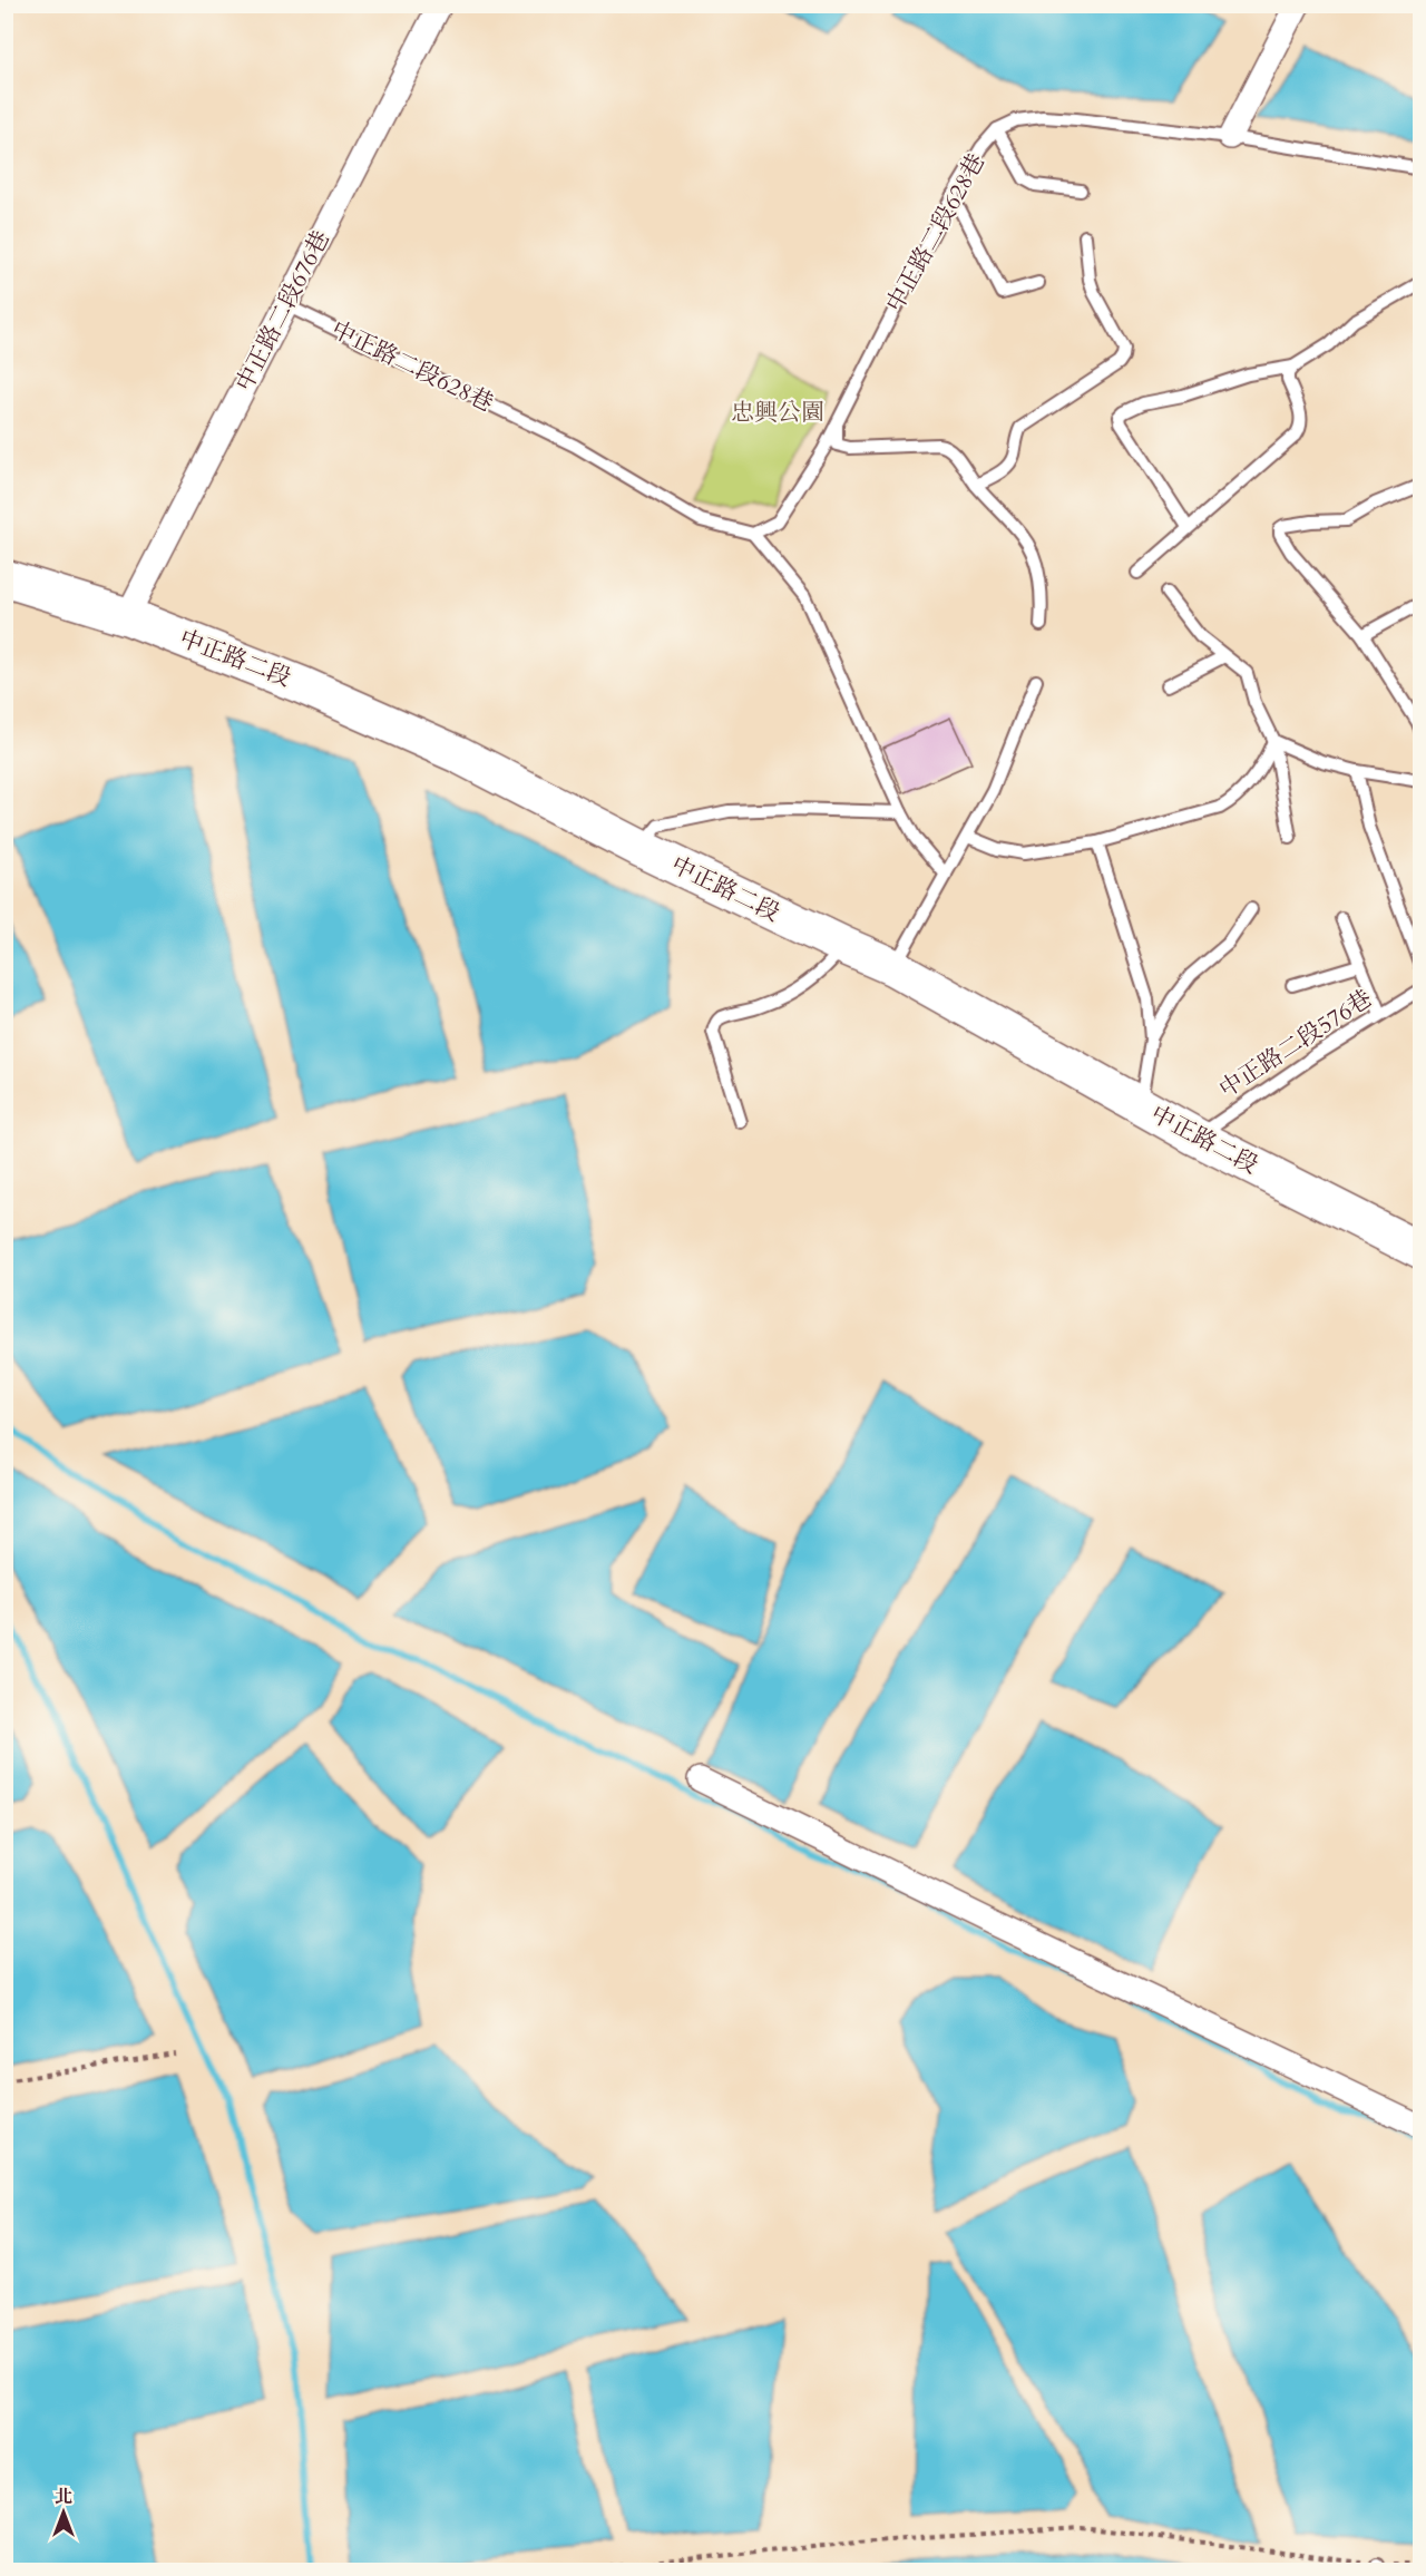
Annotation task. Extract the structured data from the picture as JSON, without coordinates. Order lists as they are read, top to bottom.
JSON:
{
  "streets": {
    "main road": ["中正路二段"],
    "street": ["中正路二段676巷"],
    "lane": ["中正路二段628巷", "中正路二段576巷"]
  },
  "crossings": [
    ["中正路二段628巷", "中正路二段676巷"],
    ["中正路二段676巷", "中正路二段"],
    ["中正路二段", "中正路二段576巷"]
  ],
  "parks": ["忠興公園"],
  "north": "top"
}
